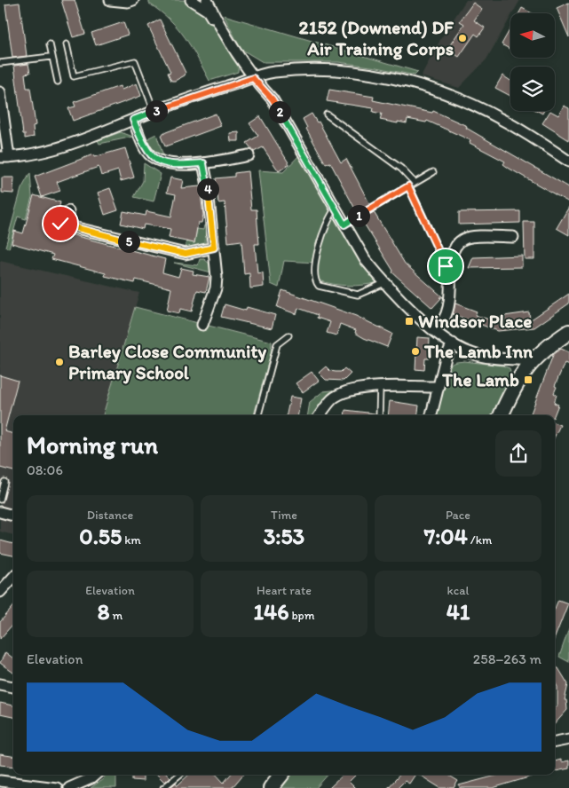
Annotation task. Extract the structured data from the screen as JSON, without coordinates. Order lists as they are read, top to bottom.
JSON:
{
  "places": {
    "other": ["2152 (Downend) DF Air Training Corps", "The Lamb Inn", "Barley Close Community Primary School"],
    "transit": ["Windsor Place", "The Lamb"]
  },
  "north": "left",
  "page": {
    "pins": [
      "3",
      "2",
      "4",
      "1",
      "5"
    ],
    "heading": ["Morning run", "08:06"],
    "stats": [
      ["Distance", "0.55 km"],
      ["Time", "3:53"],
      ["Pace", "7:04 /km"],
      ["Elevation", "8 m"],
      ["Heart rate", "146 bpm"],
      ["kcal", "41"]
    ],
    "chart": ["Elevation", "258–263 m"]
  }
}
